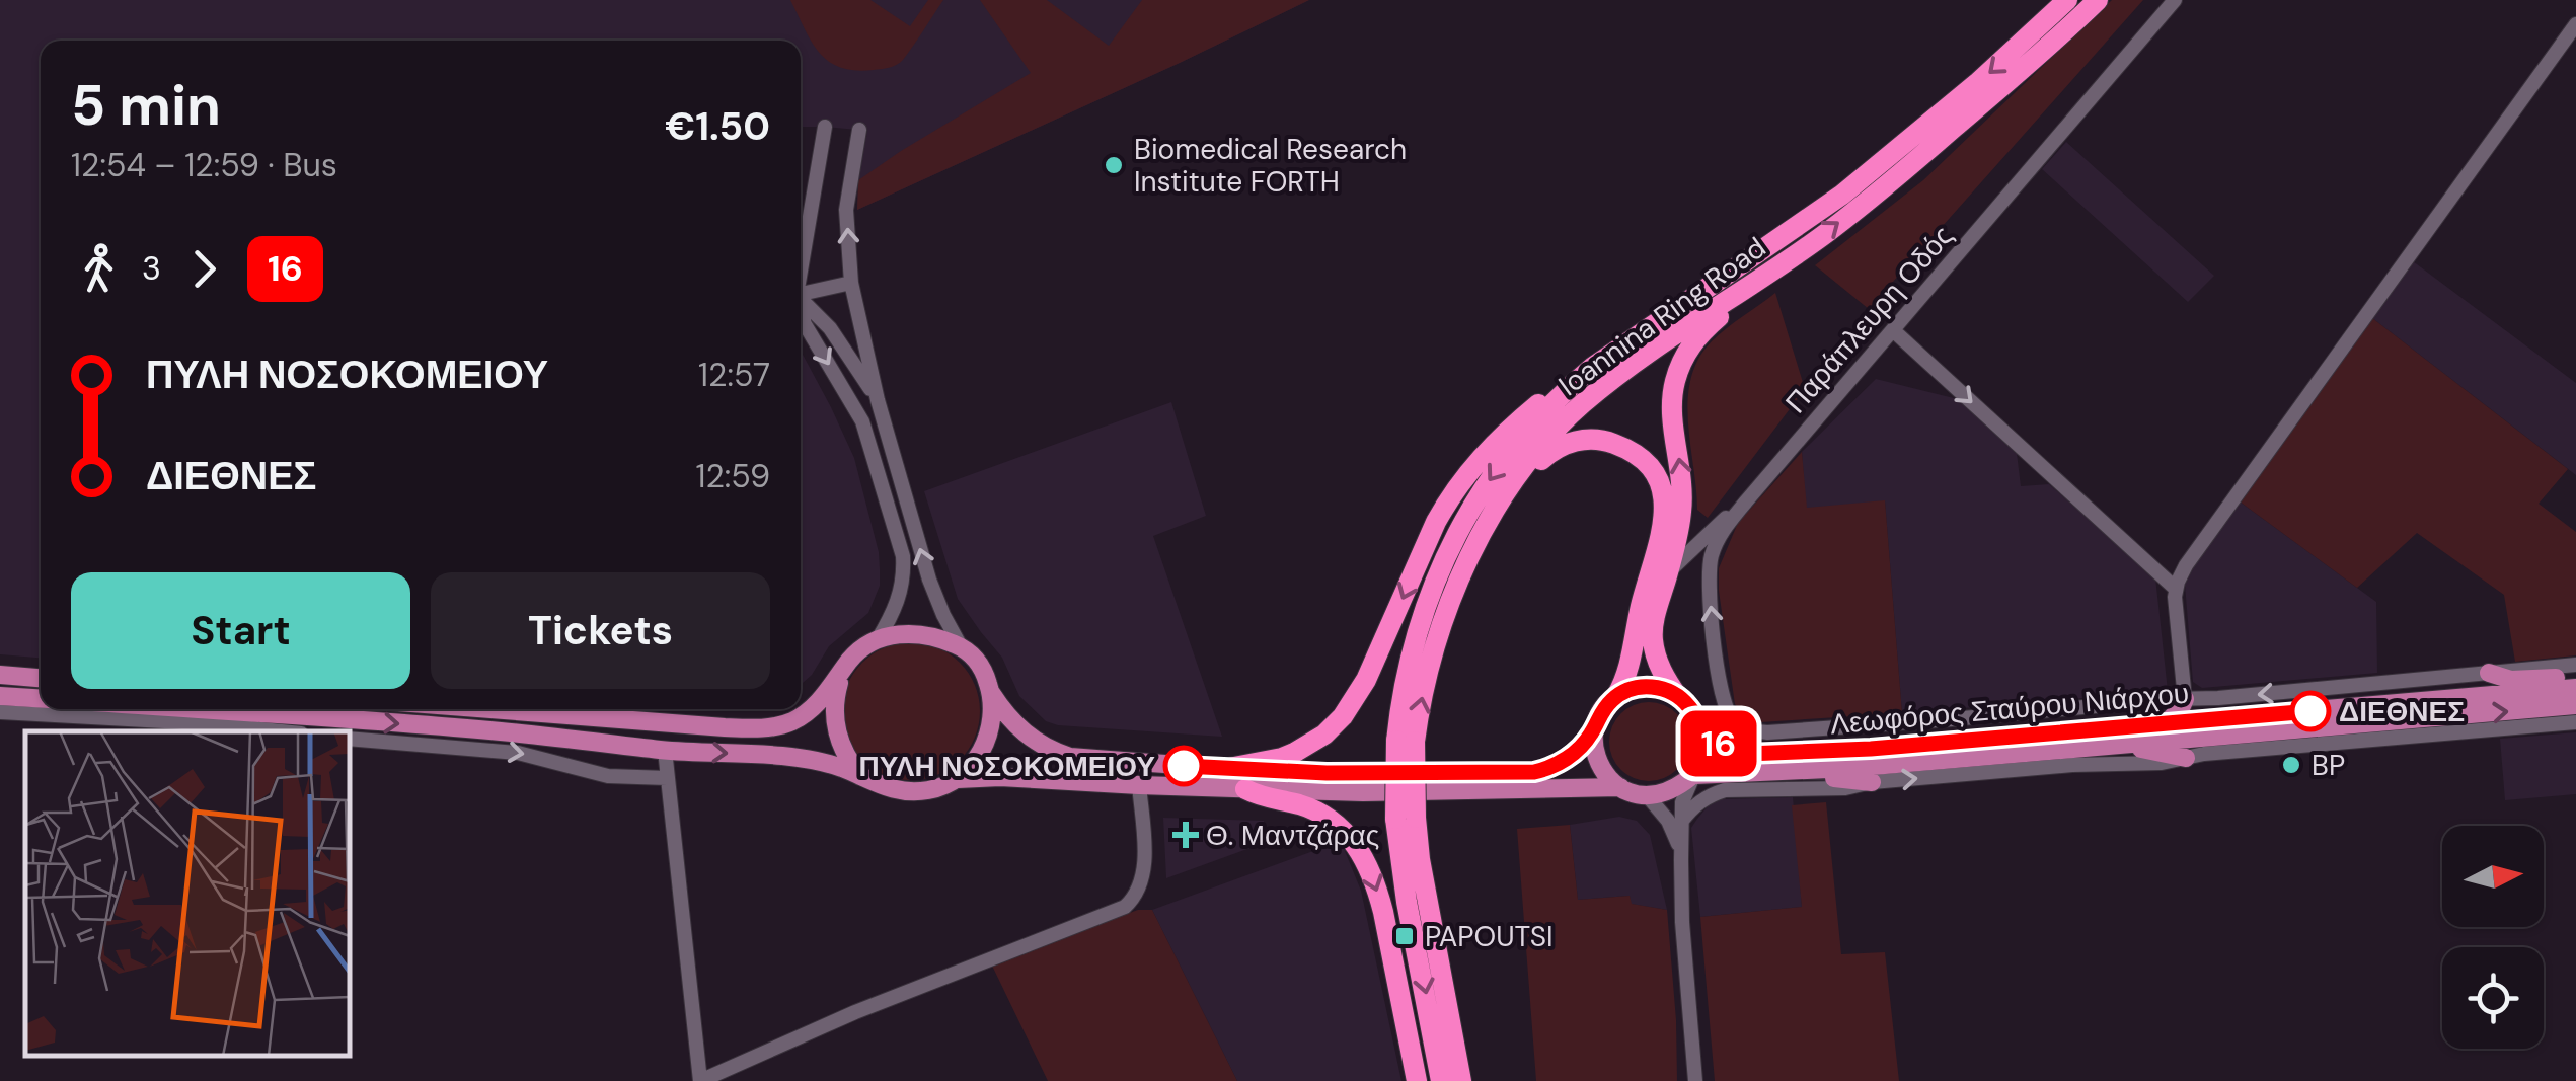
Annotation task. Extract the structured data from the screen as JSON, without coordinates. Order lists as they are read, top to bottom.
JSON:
{
  "streets": {
    "highway": ["Ioannina Ring Road"],
    "main road": ["Λεωφόρος Σταύρου Νιάρχου"],
    "street": ["Παράπλευρη Οδός"]
  },
  "places": {
    "other": [
      "Biomedical Research Institute FORTH",
      "ΔΙΕΘΝΕΣ",
      "BP",
      "ΠΥΛΗ ΝΟΣΟΚΟΜΕΙΟΥ"
    ],
    "health": ["Θ. Μαντζάρας"],
    "transit": ["PAPOUTSI"]
  },
  "lines": ["bus line 16"],
  "north": "right",
  "page": {
    "on_map": "16",
    "heading": ["5 min", "12:54 – 12:59 · Bus", "€1.50"],
    "legs": ["3", "16"],
    "list": [
      {
        "name": "ΠΥΛΗ ΝΟΣΟΚΟΜΕΙΟΥ",
        "value": "12:57"
      },
      {
        "name": "ΔΙΕΘΝΕΣ",
        "value": "12:59"
      }
    ],
    "buttons": ["Start", "Tickets"]
  }
}
